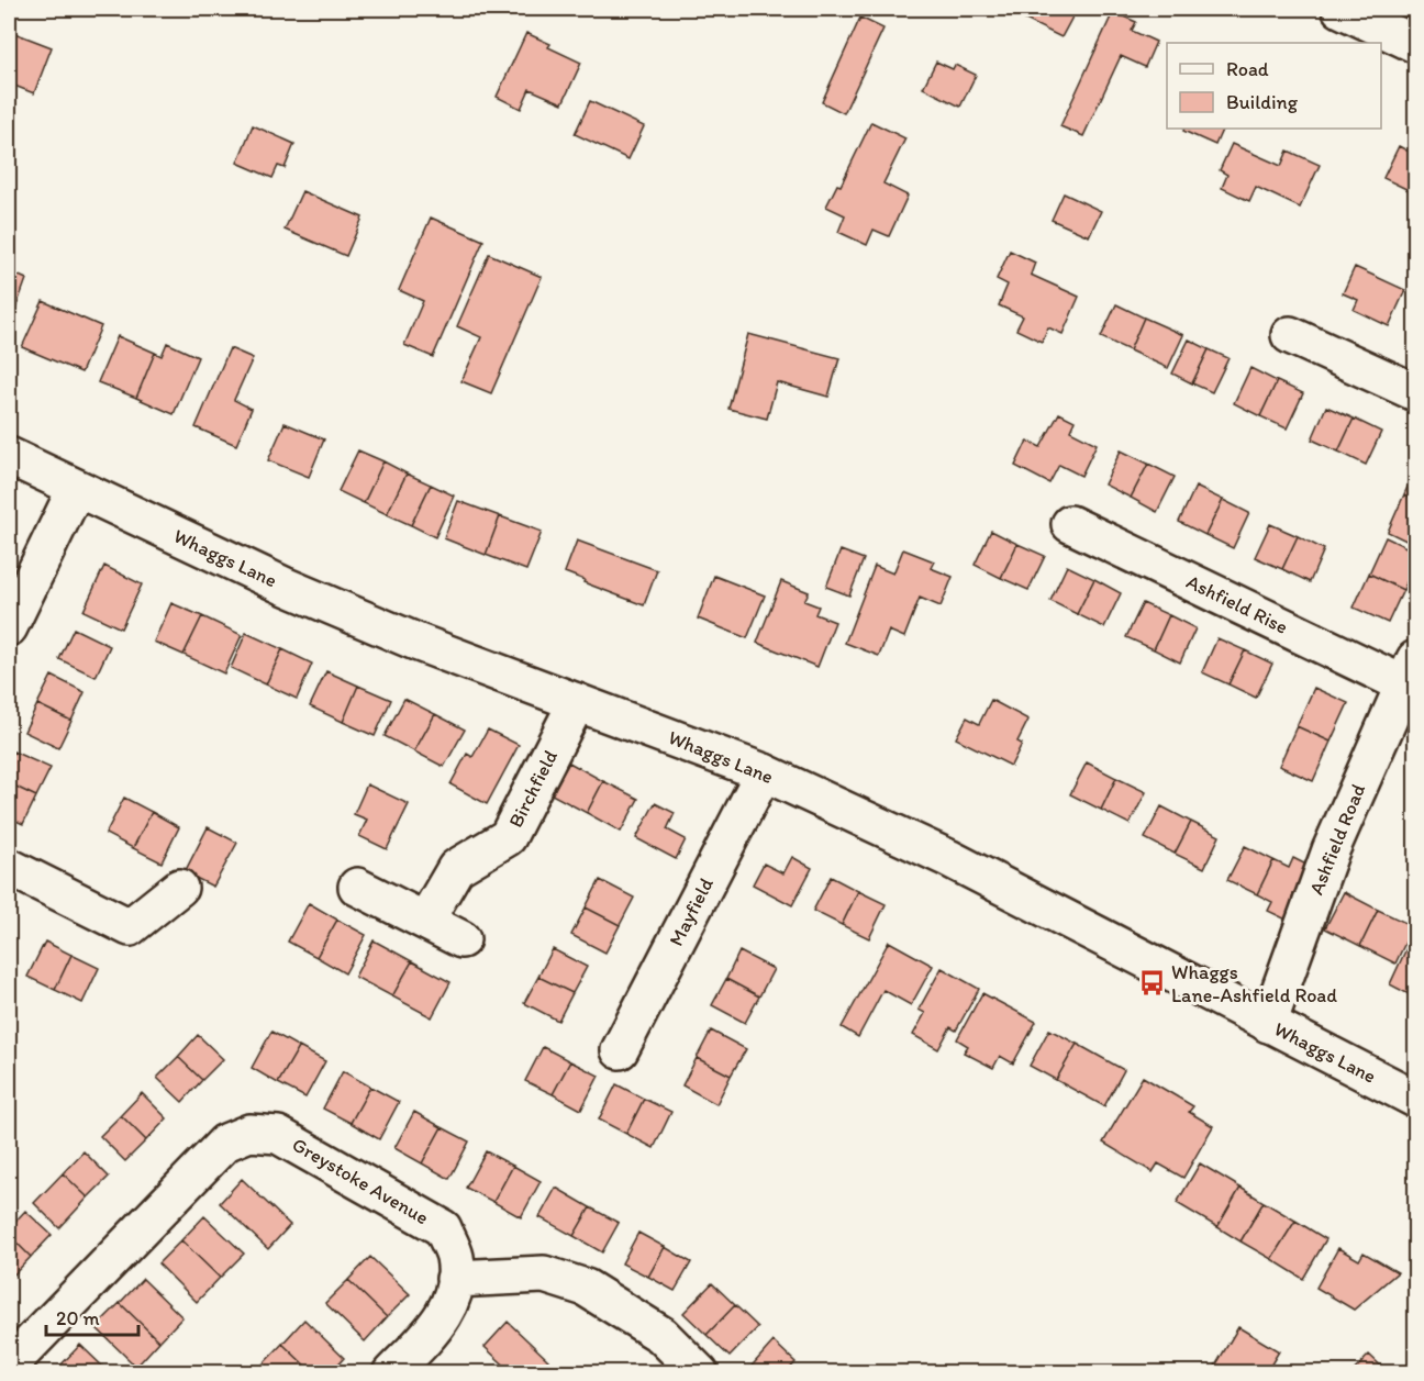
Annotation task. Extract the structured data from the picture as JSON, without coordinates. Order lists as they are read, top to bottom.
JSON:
{
  "streets": {
    "street": [
      "Whaggs Lane",
      "Ashfield Rise",
      "Birchfield",
      "Ashfield Road",
      "Mayfield",
      "Greystoke Avenue"
    ]
  },
  "crossings": [
    ["Whaggs Lane", "Birchfield"],
    ["Whaggs Lane", "Ashfield Road"],
    ["Whaggs Lane", "Mayfield"],
    ["Ashfield Rise", "Ashfield Road"]
  ],
  "places": {
    "bus stop": ["Whaggs Lane-Ashfield Road"]
  },
  "legend": ["Road", "Building"],
  "scale_bar": "20 m"
}
